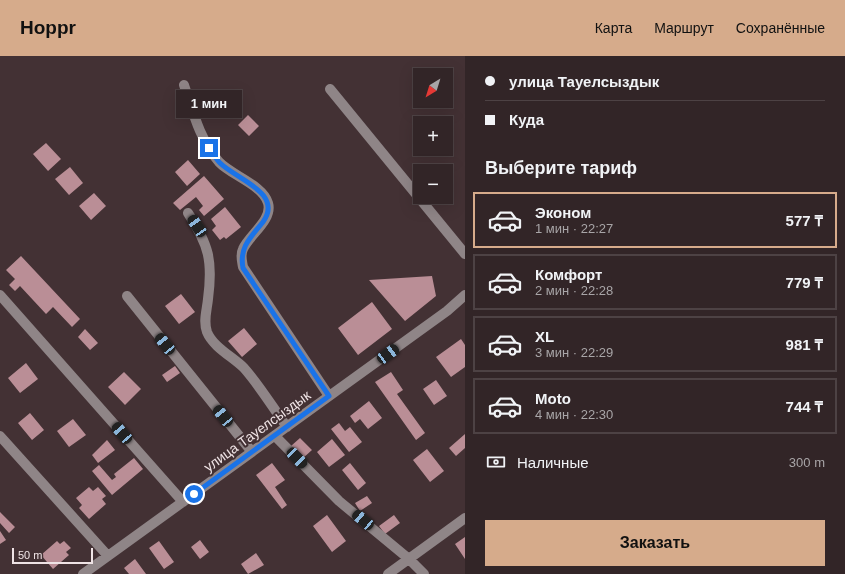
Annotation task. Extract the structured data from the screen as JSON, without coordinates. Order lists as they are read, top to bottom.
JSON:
{
  "streets": {
    "street": ["улица Тауелсыздык"]
  },
  "scale_bar": "50 m",
  "north": "bottom left",
  "page": {
    "header": "Hoppr",
    "nav": ["Карта", "Маршрут", "Сохранённые"],
    "banner": ["улица Тауелсыздык", "Куда"],
    "map_buttons": ["+", "−"],
    "bubble": "1 мин",
    "heading": "Выберите тариф",
    "list": [
      {
        "name": "Эконом",
        "note": "1 мин · 22:27",
        "value": "577 ₸"
      },
      {
        "name": "Комфорт",
        "note": "2 мин · 22:28",
        "value": "779 ₸"
      },
      {
        "name": "XL",
        "note": "3 мин · 22:29",
        "value": "981 ₸"
      },
      {
        "name": "Moto",
        "note": "4 мин · 22:30",
        "value": "744 ₸"
      }
    ],
    "pay": ["Наличные", "300 m"],
    "buttons": "Заказать",
    "scale": "50 m"
  }
}
